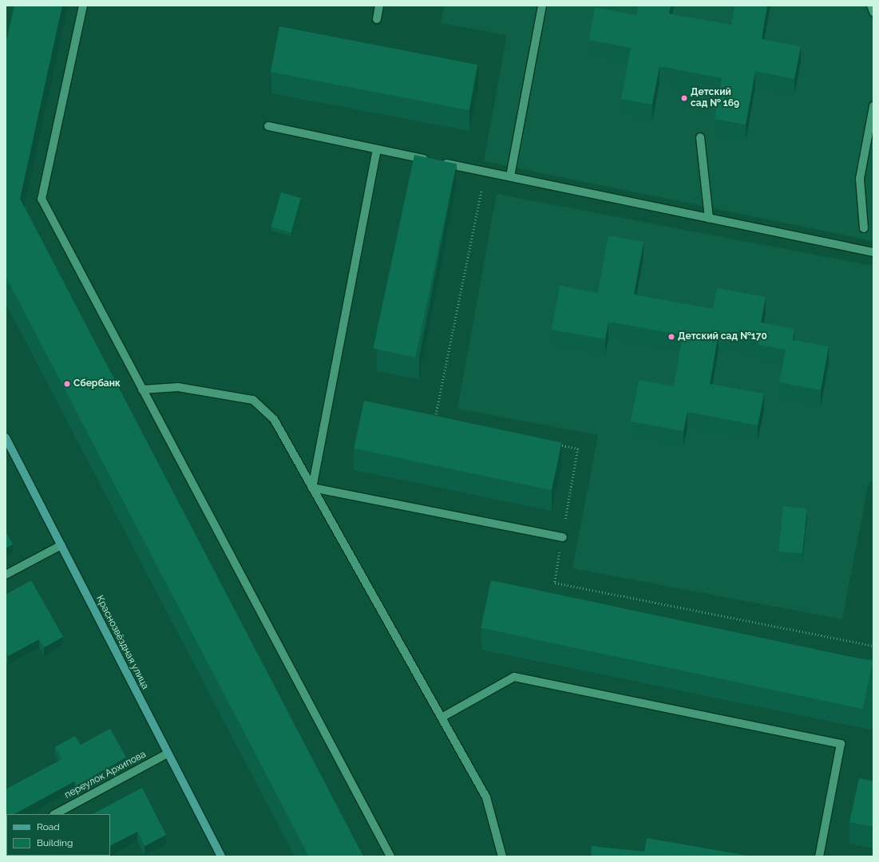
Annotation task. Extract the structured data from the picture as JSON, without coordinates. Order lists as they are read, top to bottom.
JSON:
{
  "streets": {
    "street": ["Краснозвёздная улица", "переулок Архипова"]
  },
  "crossings": [
    ["Краснозвёздная улица", "переулок Архипова"]
  ],
  "places": ["Детский сад № 169", "Детский сад №170", "Сбербанк"],
  "legend": ["Road", "Building"]
}
